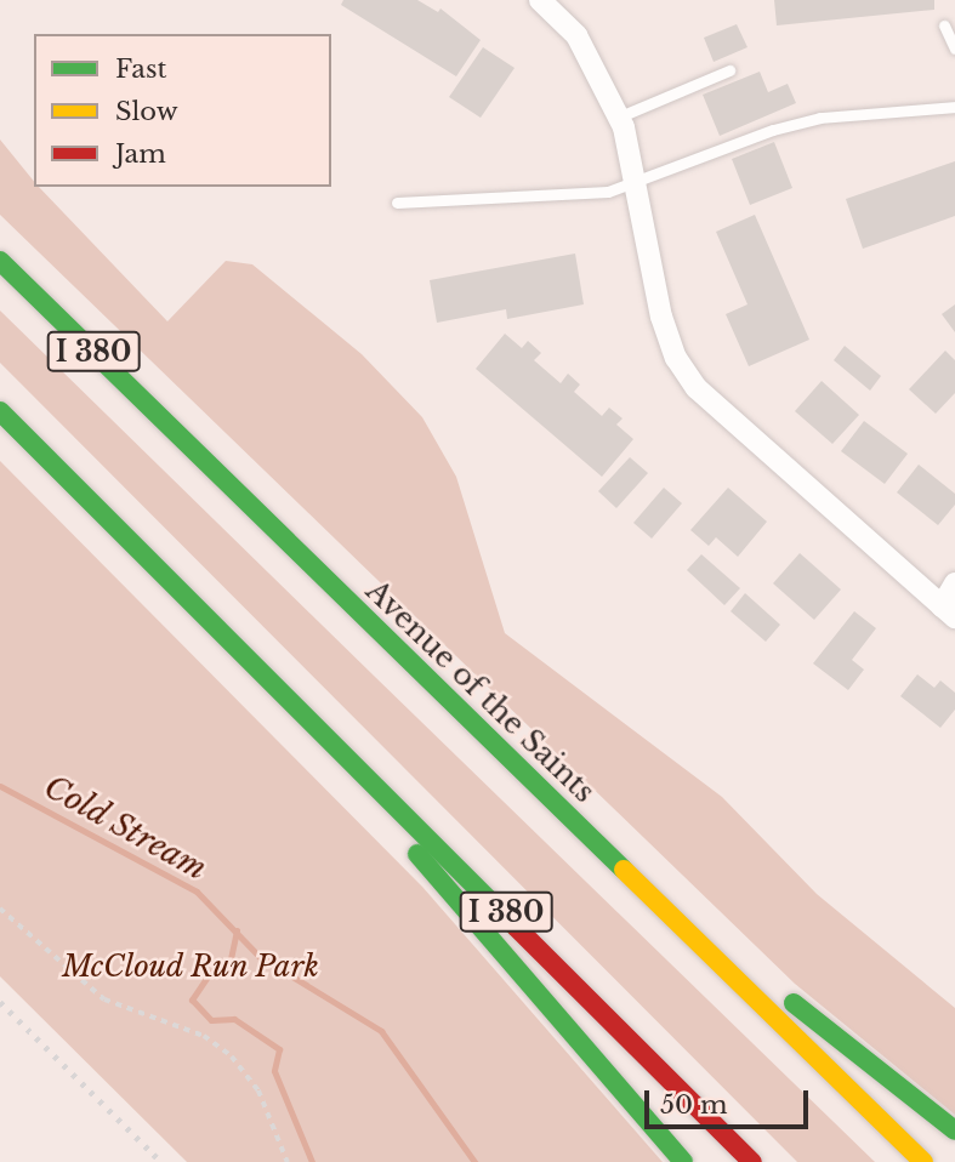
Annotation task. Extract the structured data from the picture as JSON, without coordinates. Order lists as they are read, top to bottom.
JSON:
{
  "streets": {
    "highway": ["I 380", "Avenue of the Saints"]
  },
  "water": ["Cold Stream"],
  "parks": ["McCloud Run Park"],
  "legend": ["Fast", "Slow", "Jam"],
  "scale_bar": "50 m"
}
